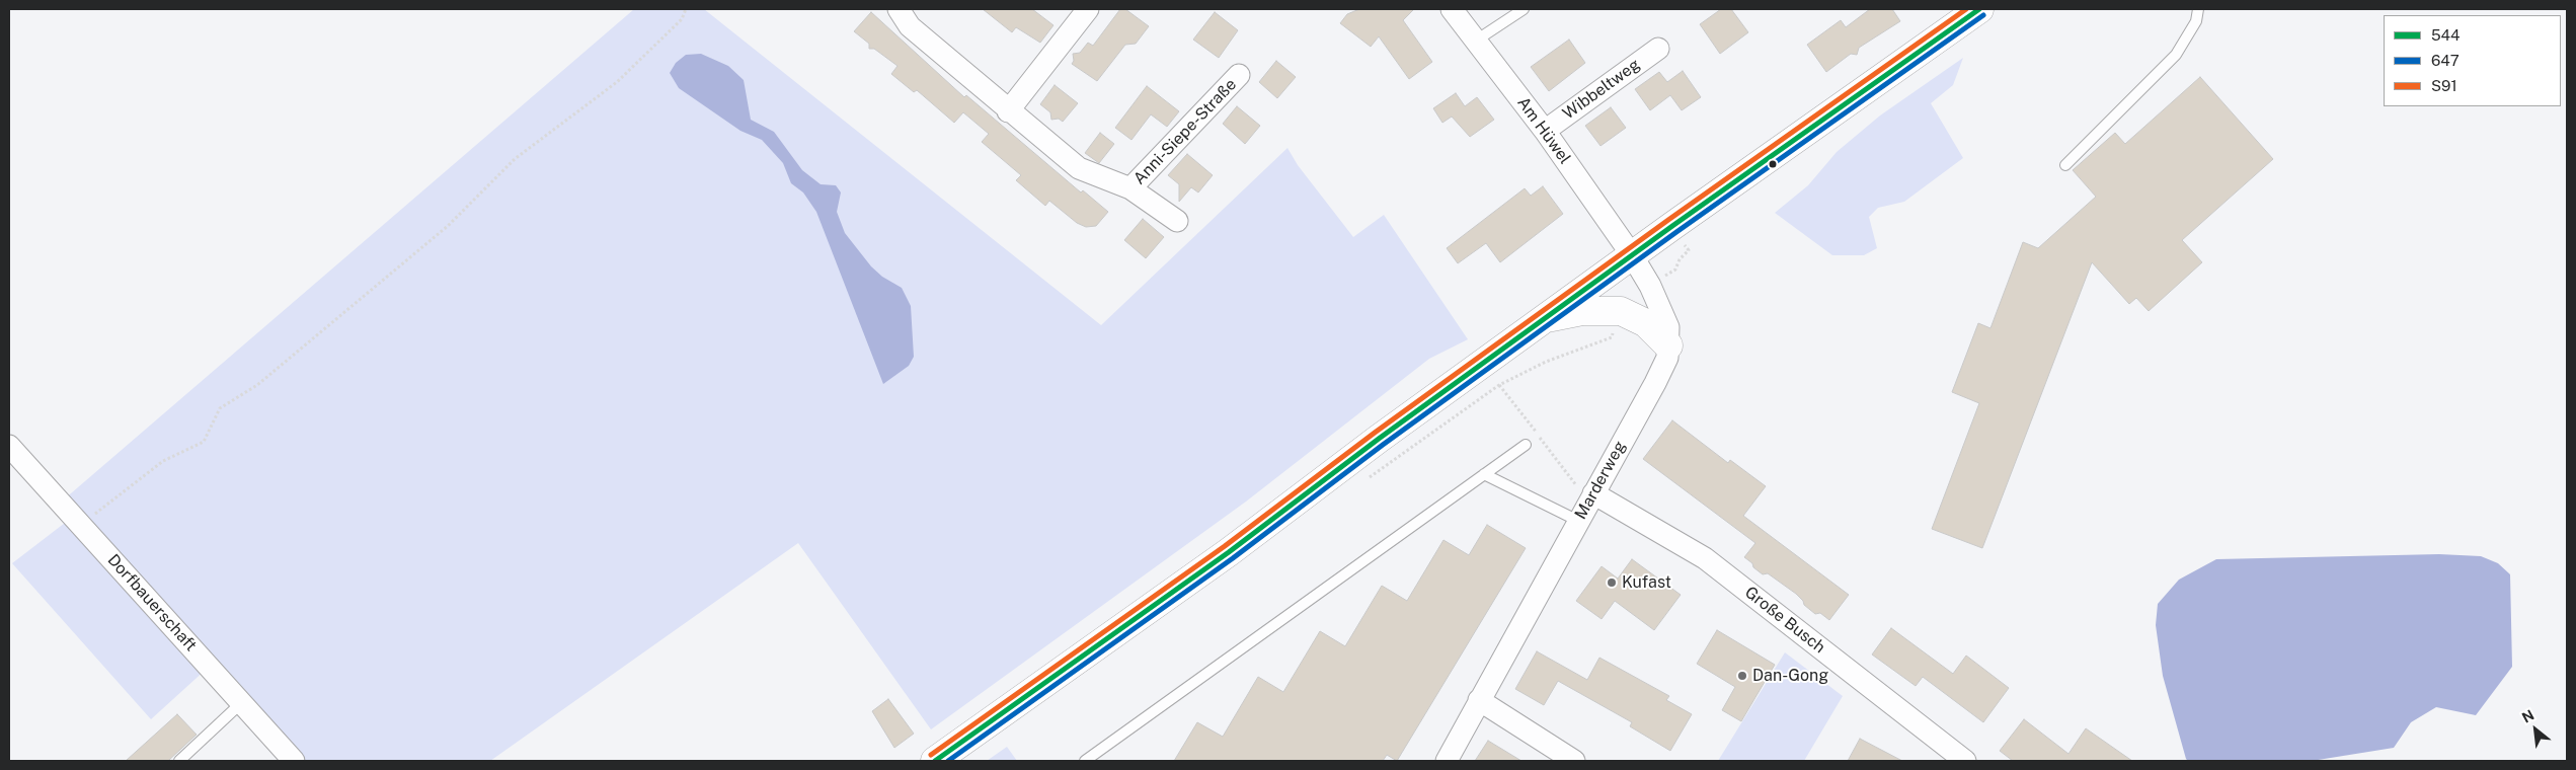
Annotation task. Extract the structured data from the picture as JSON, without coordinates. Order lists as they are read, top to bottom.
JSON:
{
  "streets": {
    "street": [
      "Wibbeltweg",
      "Am Hüwel",
      "Anni-Siepe-Straße",
      "Marderweg",
      "Dorfbauerschaft",
      "Große Busch"
    ]
  },
  "crossings": [
    ["Wibbeltweg", "Am Hüwel"],
    ["Am Hüwel", "Marderweg"],
    ["Marderweg", "Große Busch"]
  ],
  "places": ["Kufast", "Dan-Gong"],
  "lines": ["transit line 544", "transit line S91", "transit line 647"],
  "legend": ["544", "647", "S91"],
  "north": "top left"
}
